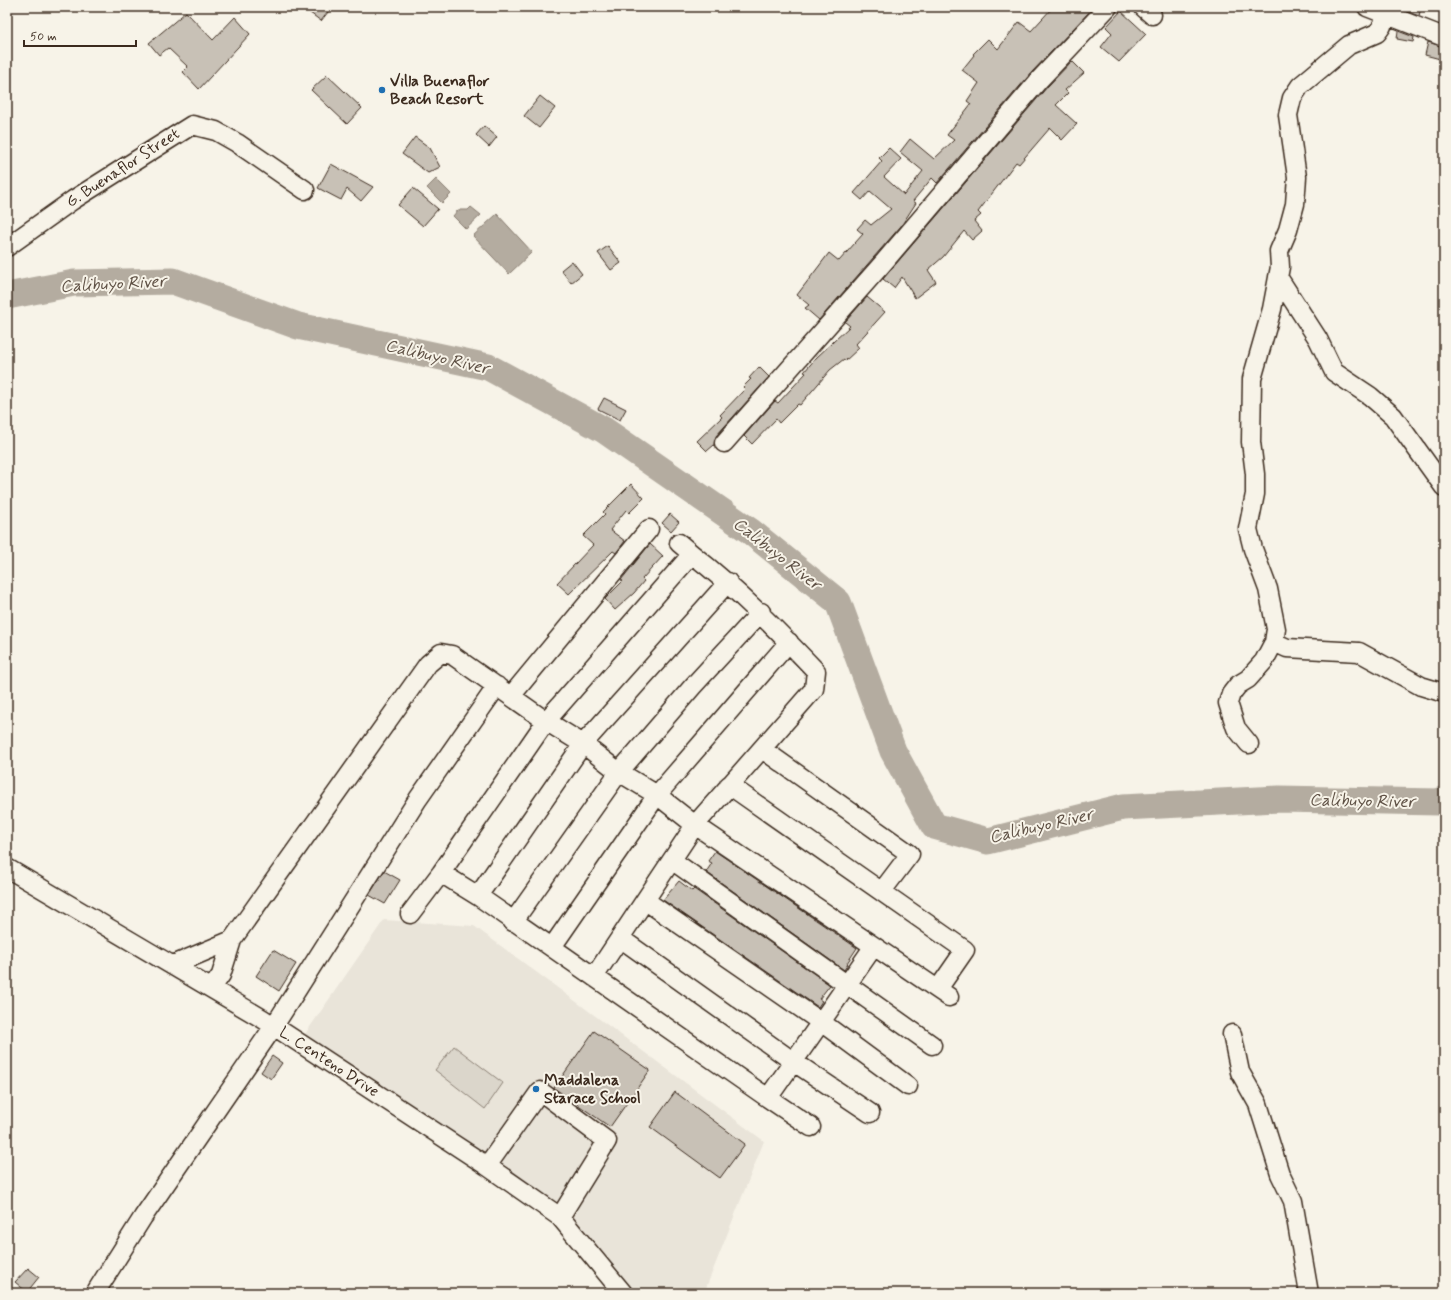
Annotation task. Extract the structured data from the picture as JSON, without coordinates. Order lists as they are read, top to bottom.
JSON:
{
  "streets": {
    "street": ["G. Buenaflor Street", "L. Centeno Drive"]
  },
  "water": ["Calibuyo River"],
  "places": ["Villa Buenaflor Beach Resort", "Maddalena Starace School"],
  "scale_bar": "50 m"
}
